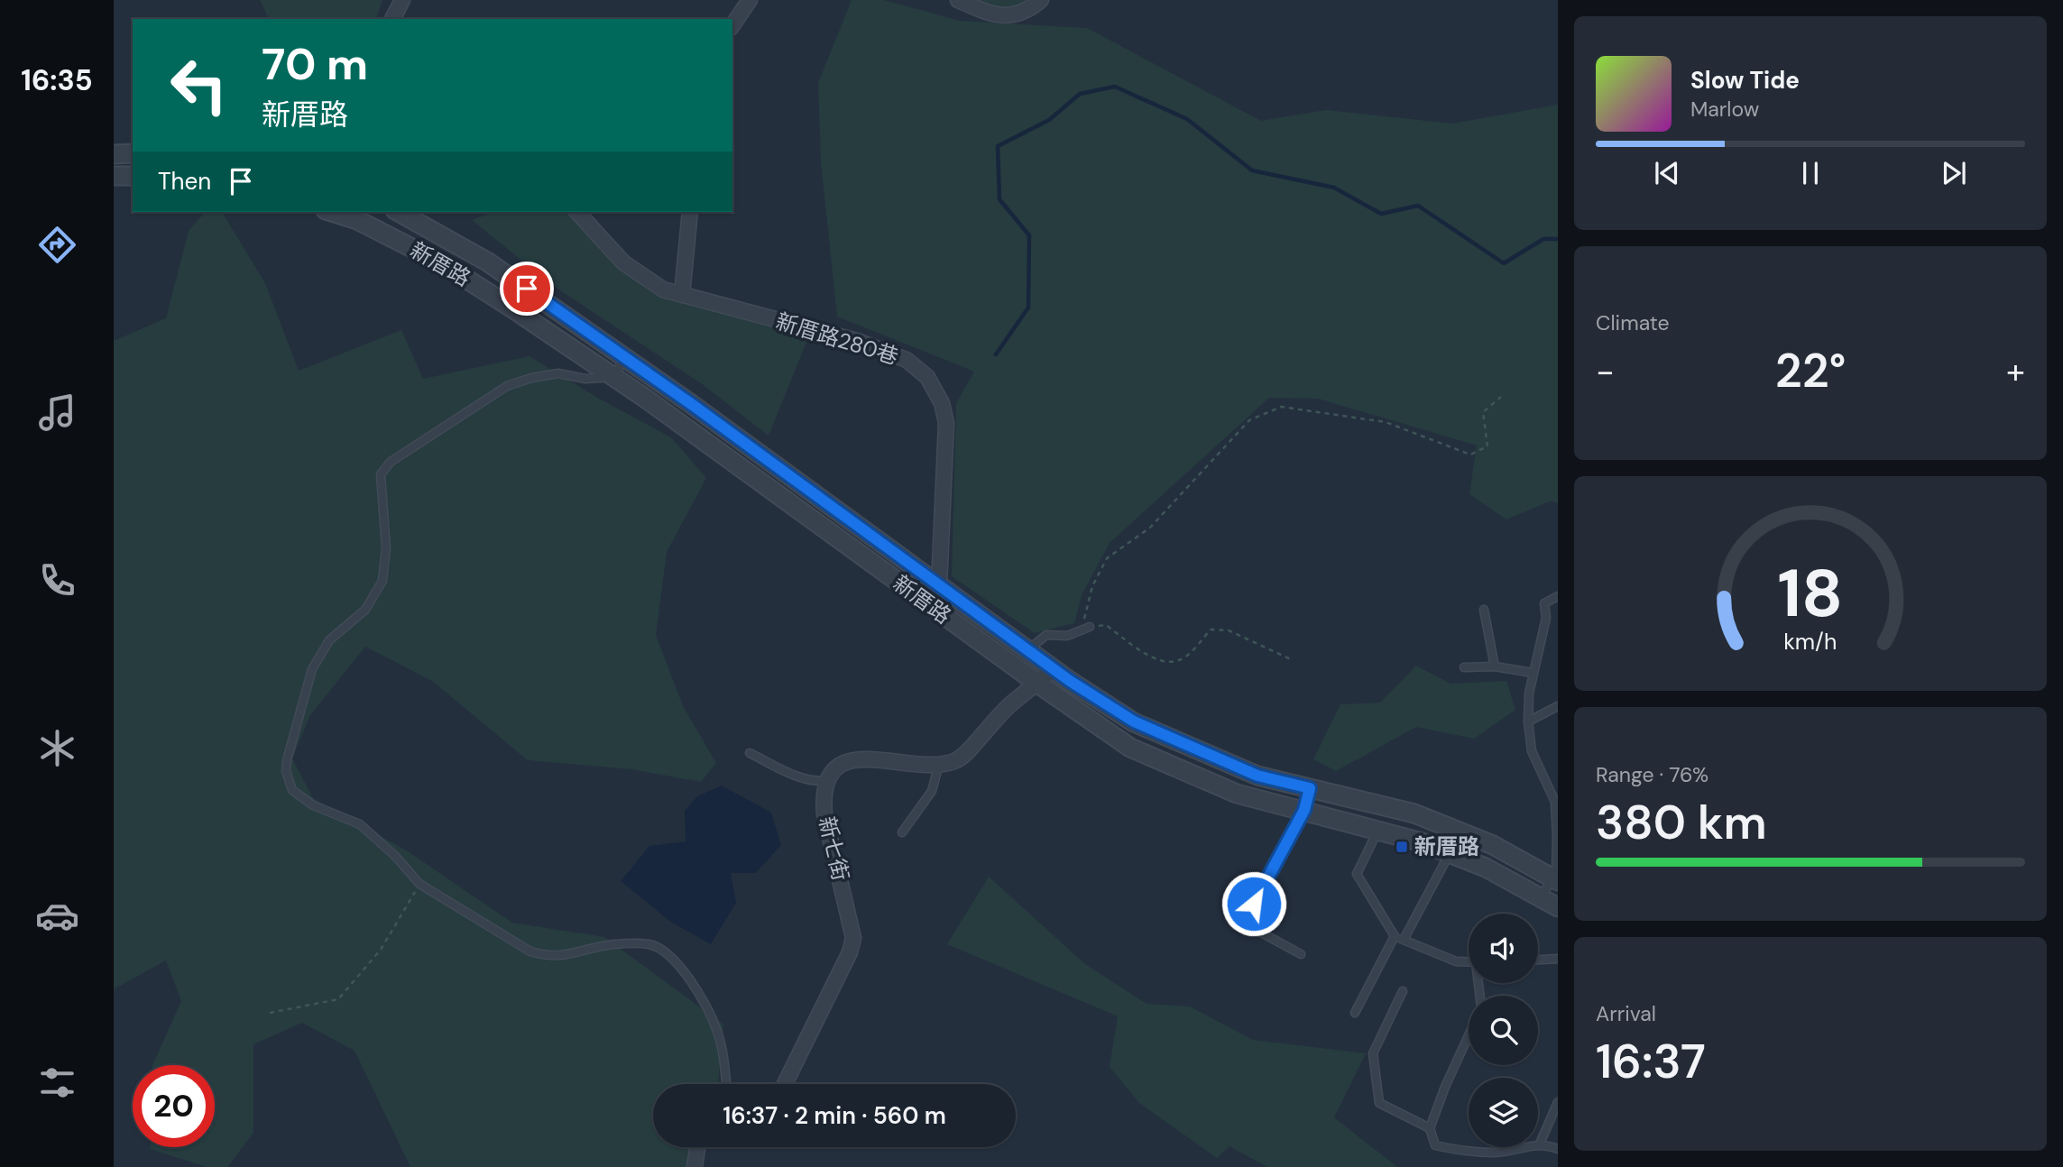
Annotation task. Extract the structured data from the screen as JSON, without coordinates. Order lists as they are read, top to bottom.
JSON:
{
  "streets": {
    "street": ["新厝路", "新厝路280巷", "新七街"]
  },
  "crossings": [
    ["新厝路", "新厝路280巷"]
  ],
  "places": {
    "transit": ["新厝路"]
  },
  "page": {
    "tabs": "16:35",
    "turn": ["70 m", "新厝路"],
    "song": ["Slow Tide", "Marlow"],
    "then": "Then",
    "tile": [
      "Climate",
      ["Range · 76%", "380 km"],
      ["Arrival", "16:37"]
    ],
    "heat": ["−", "22°", "+"],
    "limit": "20",
    "trip": "16:37 · 2 min · 560 m",
    "gauge": ["18", "km/h"]
  }
}
